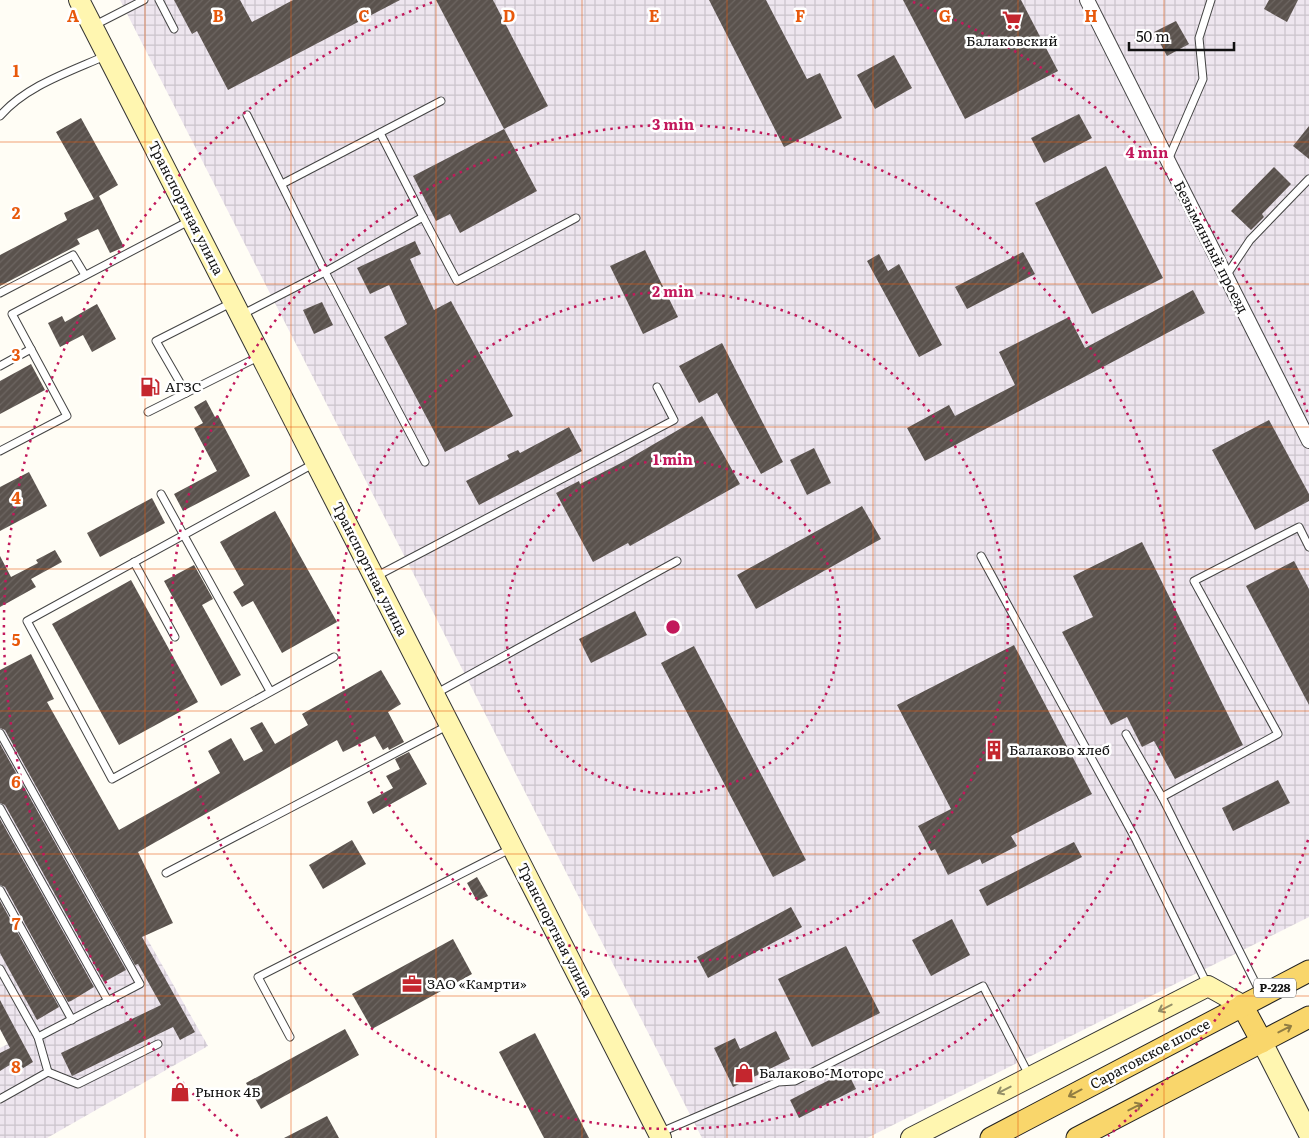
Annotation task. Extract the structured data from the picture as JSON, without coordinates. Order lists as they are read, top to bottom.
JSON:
{
  "streets": {
    "main road": ["Транспортная улица", "Р-228", "Саратовское шоссе"],
    "street": ["Безымянный проезд"]
  },
  "places": {
    "supermarket": ["Балаковский"],
    "fuel station": ["АГЗС"],
    "building": ["Балаково хлеб"],
    "office": ["ЗАО «Камрти»"],
    "shop": ["Балаково-Моторс", "Рынок 4Б"]
  },
  "scale_bar": "50 m",
  "grid": {
    "columns": [
      "A",
      "B",
      "C",
      "D",
      "E",
      "F",
      "G",
      "H"
    ],
    "rows": [
      "1",
      "2",
      "3",
      "4",
      "5",
      "6",
      "7",
      "8"
    ]
  },
  "rings": [
    "3 min",
    "4 min",
    "2 min",
    "1 min"
  ]
}
